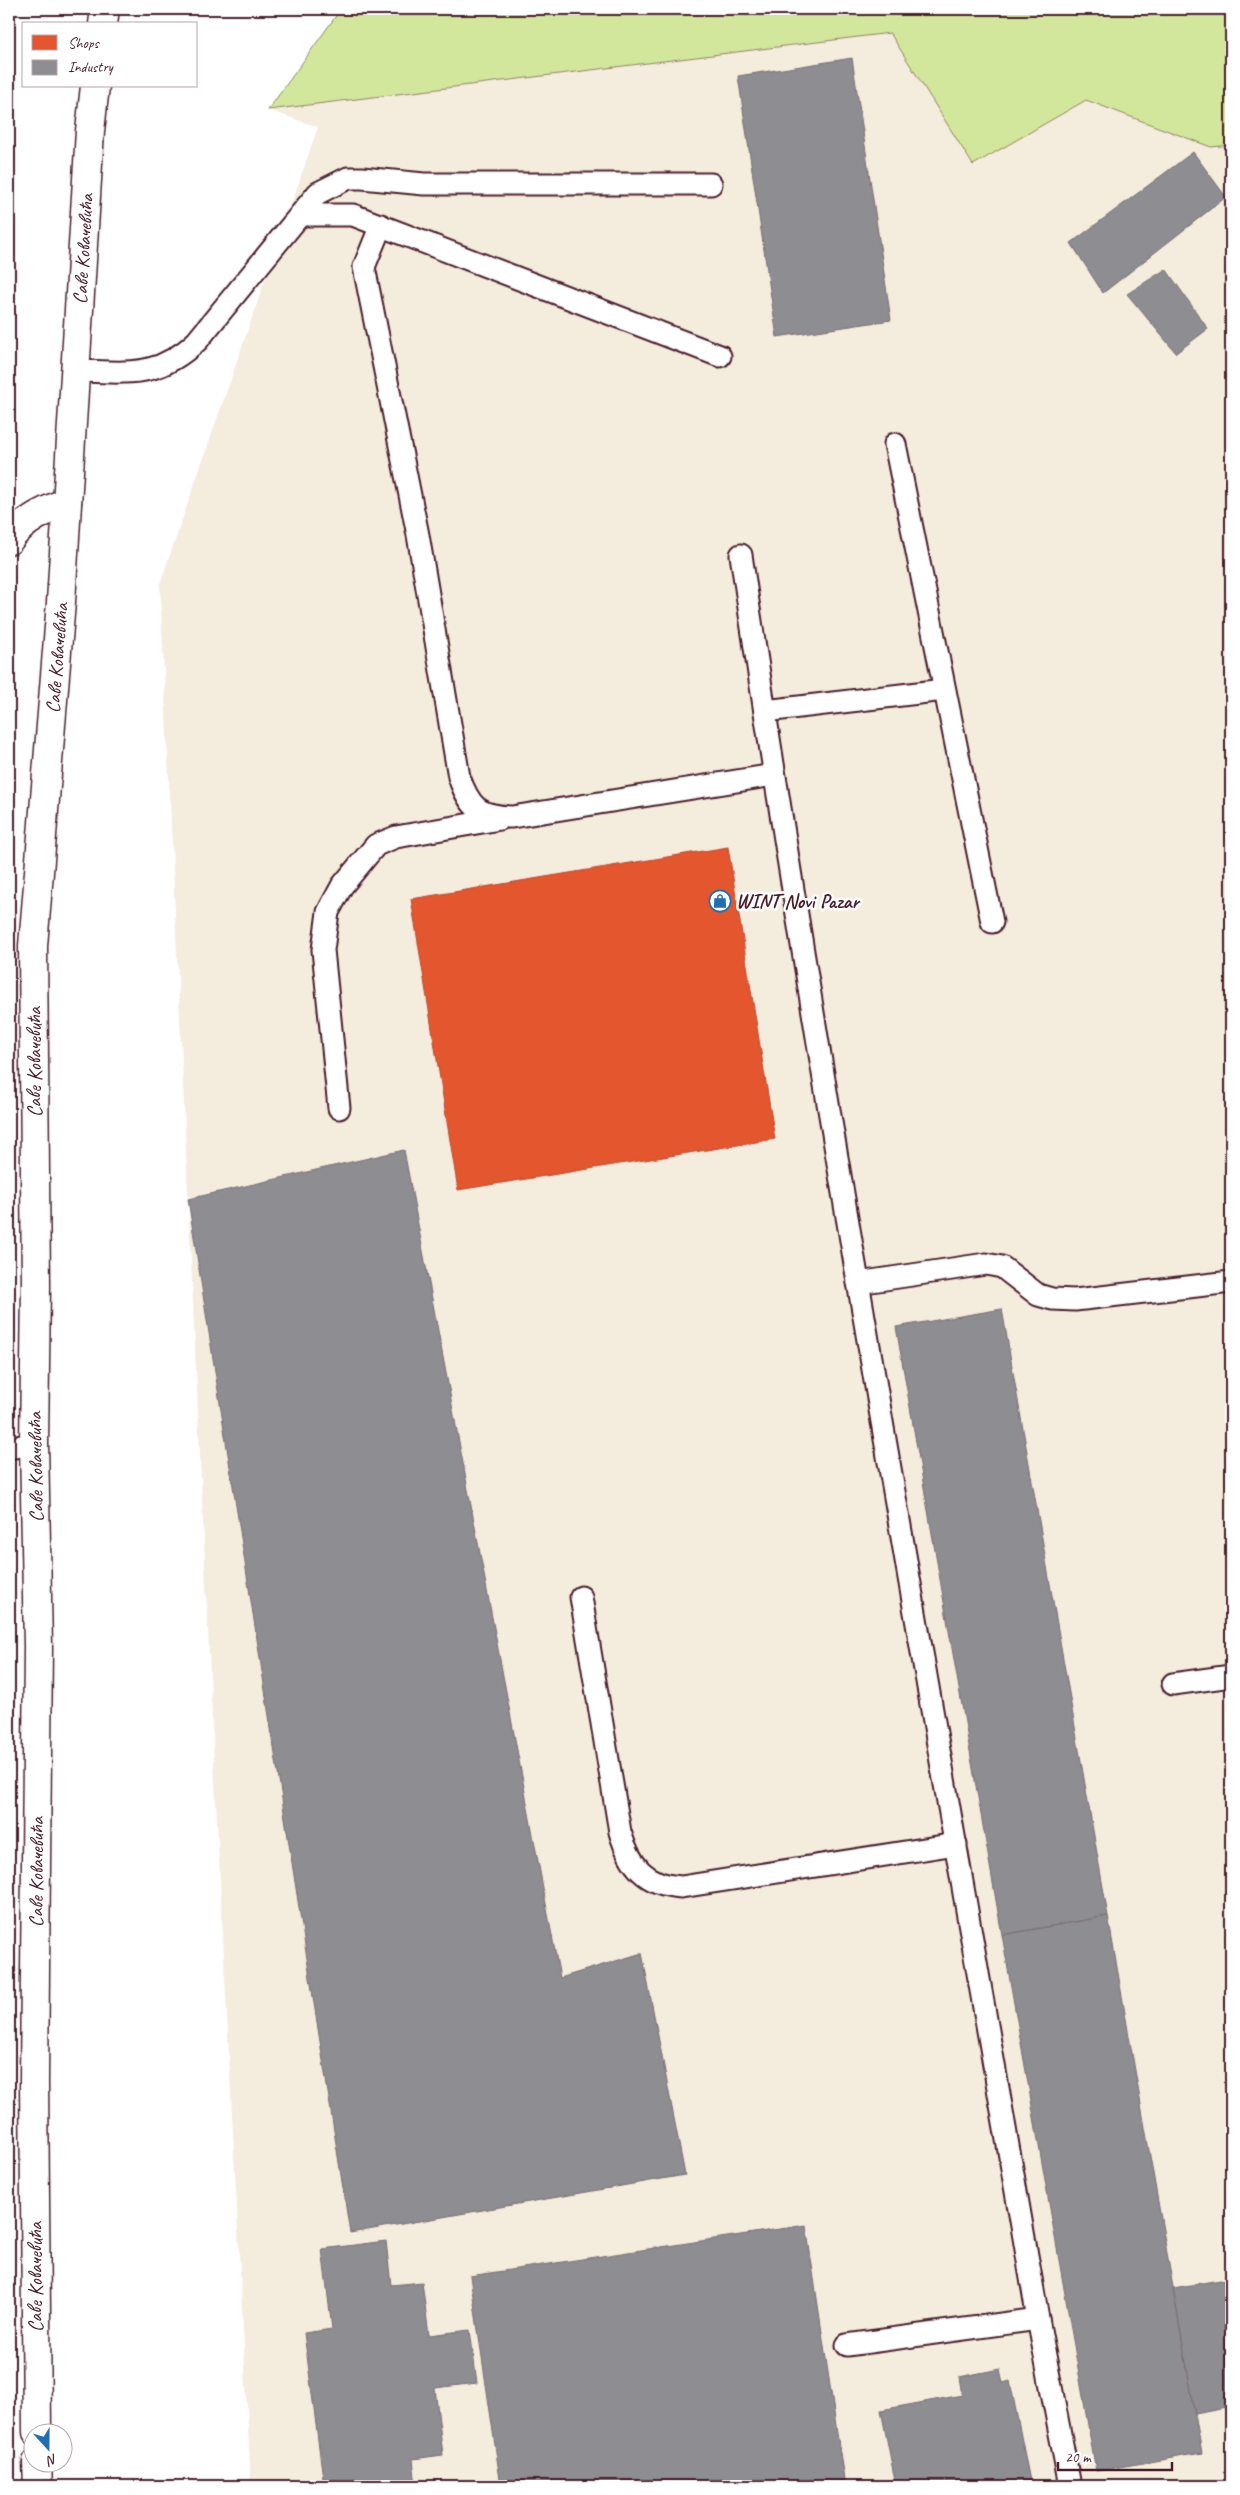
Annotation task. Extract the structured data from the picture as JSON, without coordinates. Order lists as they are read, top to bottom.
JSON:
{
  "streets": {
    "main road": ["Саве Ковачевића"]
  },
  "places": {
    "shop": ["WINT Novi Pazar"]
  },
  "legend": ["Shops", "Industry"],
  "scale_bar": "20 m",
  "north": "bottom"
}
